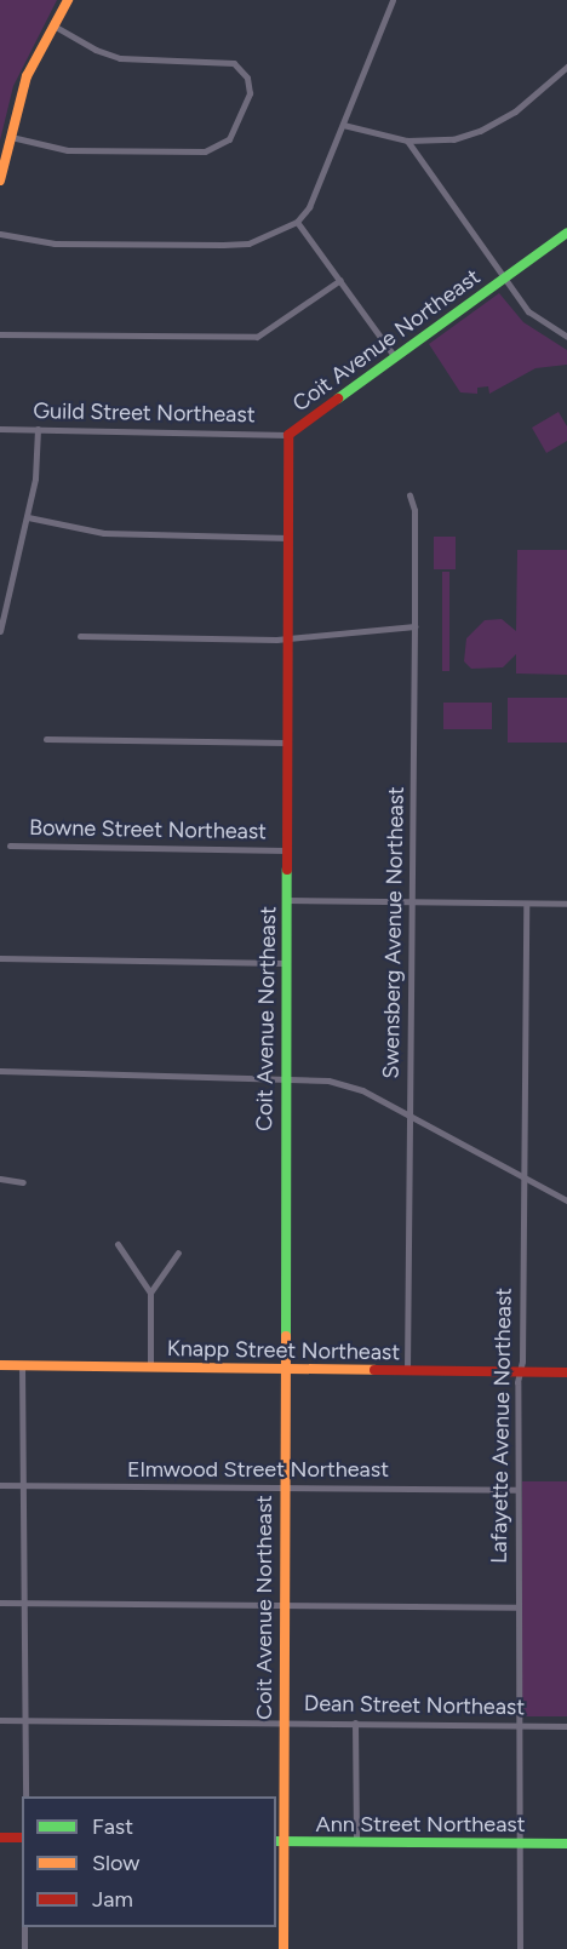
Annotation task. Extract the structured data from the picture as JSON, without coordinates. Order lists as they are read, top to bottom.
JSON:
{
  "streets": {
    "street": [
      "Coit Avenue Northeast",
      "Guild Street Northeast",
      "Bowne Street Northeast",
      "Swensberg Avenue Northeast",
      "Knapp Street Northeast",
      "Lafayette Avenue Northeast",
      "Elmwood Street Northeast",
      "Dean Street Northeast",
      "Ann Street Northeast"
    ]
  },
  "crossings": [
    ["Coit Avenue Northeast", "Guild Street Northeast"],
    ["Coit Avenue Northeast", "Bowne Street Northeast"],
    ["Coit Avenue Northeast", "Knapp Street Northeast"],
    ["Coit Avenue Northeast", "Elmwood Street Northeast"],
    ["Coit Avenue Northeast", "Dean Street Northeast"],
    ["Coit Avenue Northeast", "Ann Street Northeast"],
    ["Swensberg Avenue Northeast", "Knapp Street Northeast"],
    ["Knapp Street Northeast", "Lafayette Avenue Northeast"],
    ["Lafayette Avenue Northeast", "Elmwood Street Northeast"],
    ["Lafayette Avenue Northeast", "Dean Street Northeast"],
    ["Lafayette Avenue Northeast", "Ann Street Northeast"]
  ],
  "legend": ["Fast", "Slow", "Jam"]
}
